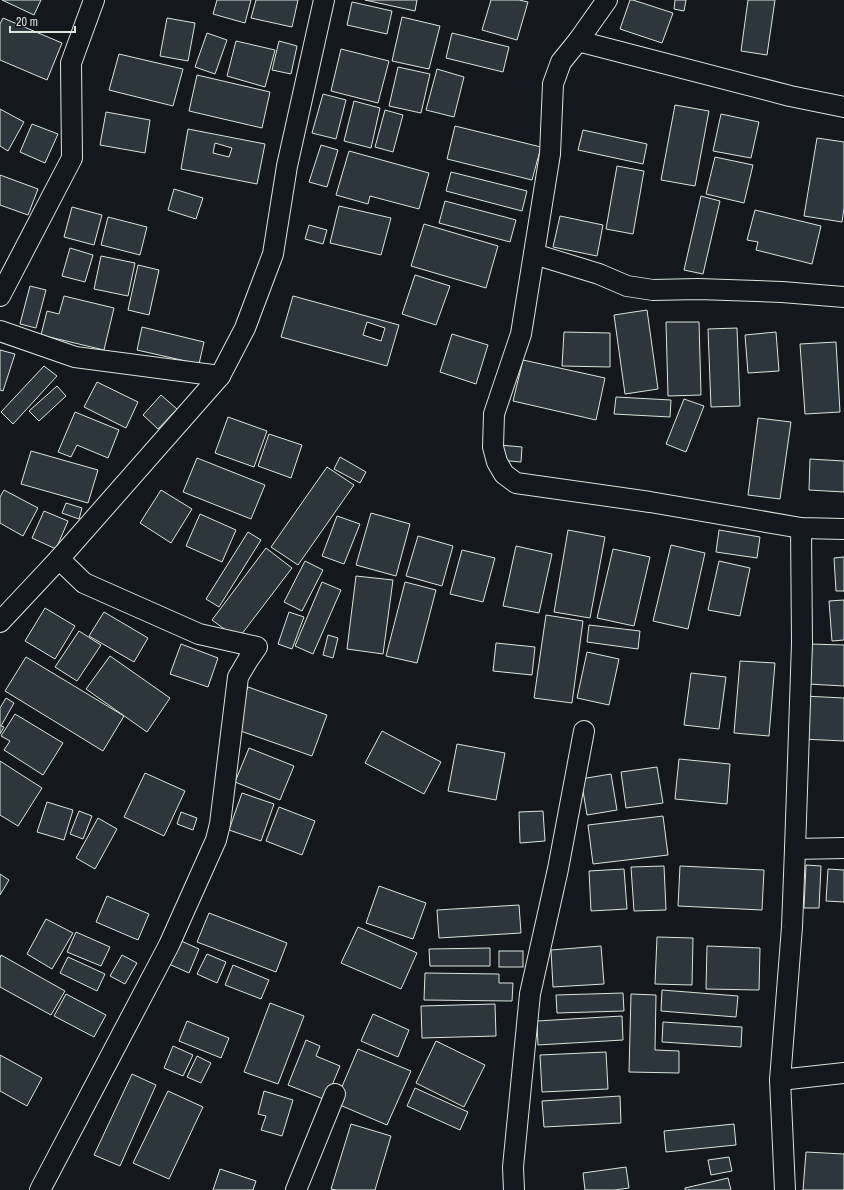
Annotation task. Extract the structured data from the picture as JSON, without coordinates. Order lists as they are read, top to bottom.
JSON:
{
  "scale_bar": "20 m"
}
